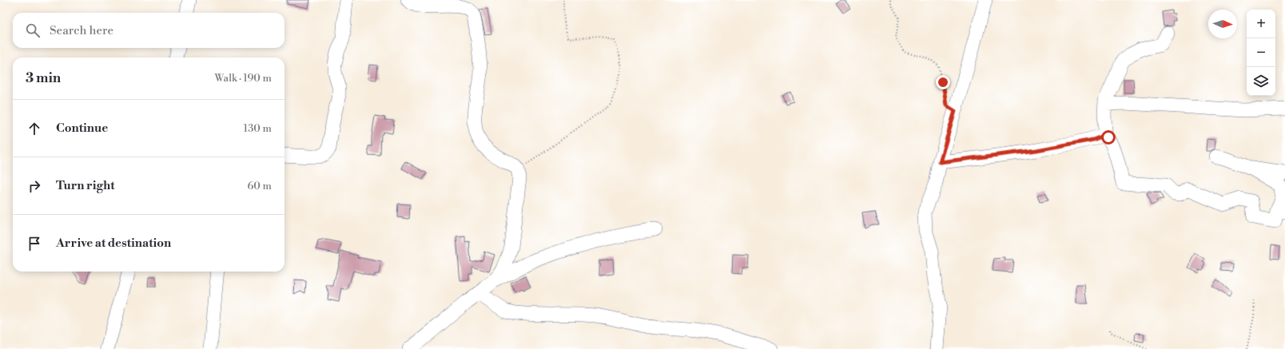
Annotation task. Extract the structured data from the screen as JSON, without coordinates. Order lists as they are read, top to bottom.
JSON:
{
  "north": "right",
  "page": {
    "map_buttons": ["+", "−"],
    "search": "Search here",
    "heading": ["3 min", "Walk · 190 m"],
    "list": [
      ["Continue", "130 m"],
      ["Turn right", "60 m"],
      "Arrive at destination"
    ]
  }
}
